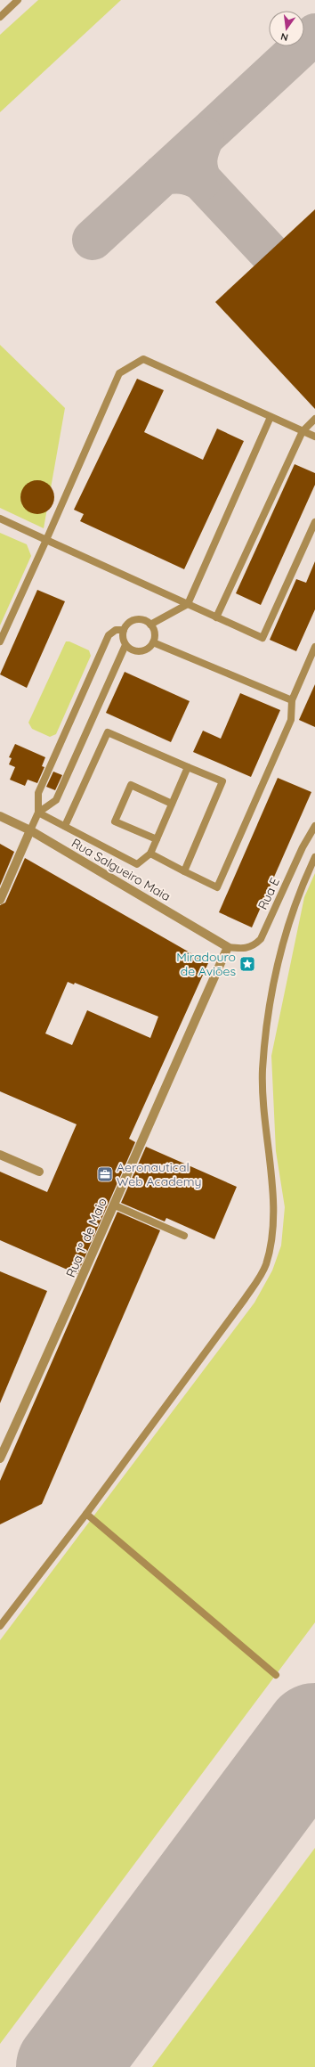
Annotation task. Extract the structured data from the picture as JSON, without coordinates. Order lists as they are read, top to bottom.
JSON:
{
  "streets": {
    "street": ["Rua Salgueiro Maia", "Rua 1º de Maio"],
    "lane": ["Rua E"]
  },
  "crossings": [
    ["Rua Salgueiro Maia", "Rua E"],
    ["Rua Salgueiro Maia", "Rua 1º de Maio"],
    ["Rua E", "Rua 1º de Maio"]
  ],
  "places": {
    "place": ["Miradouro de Aviões"],
    "office": ["Aeronautical Web Academy"]
  },
  "north": "bottom"
}
